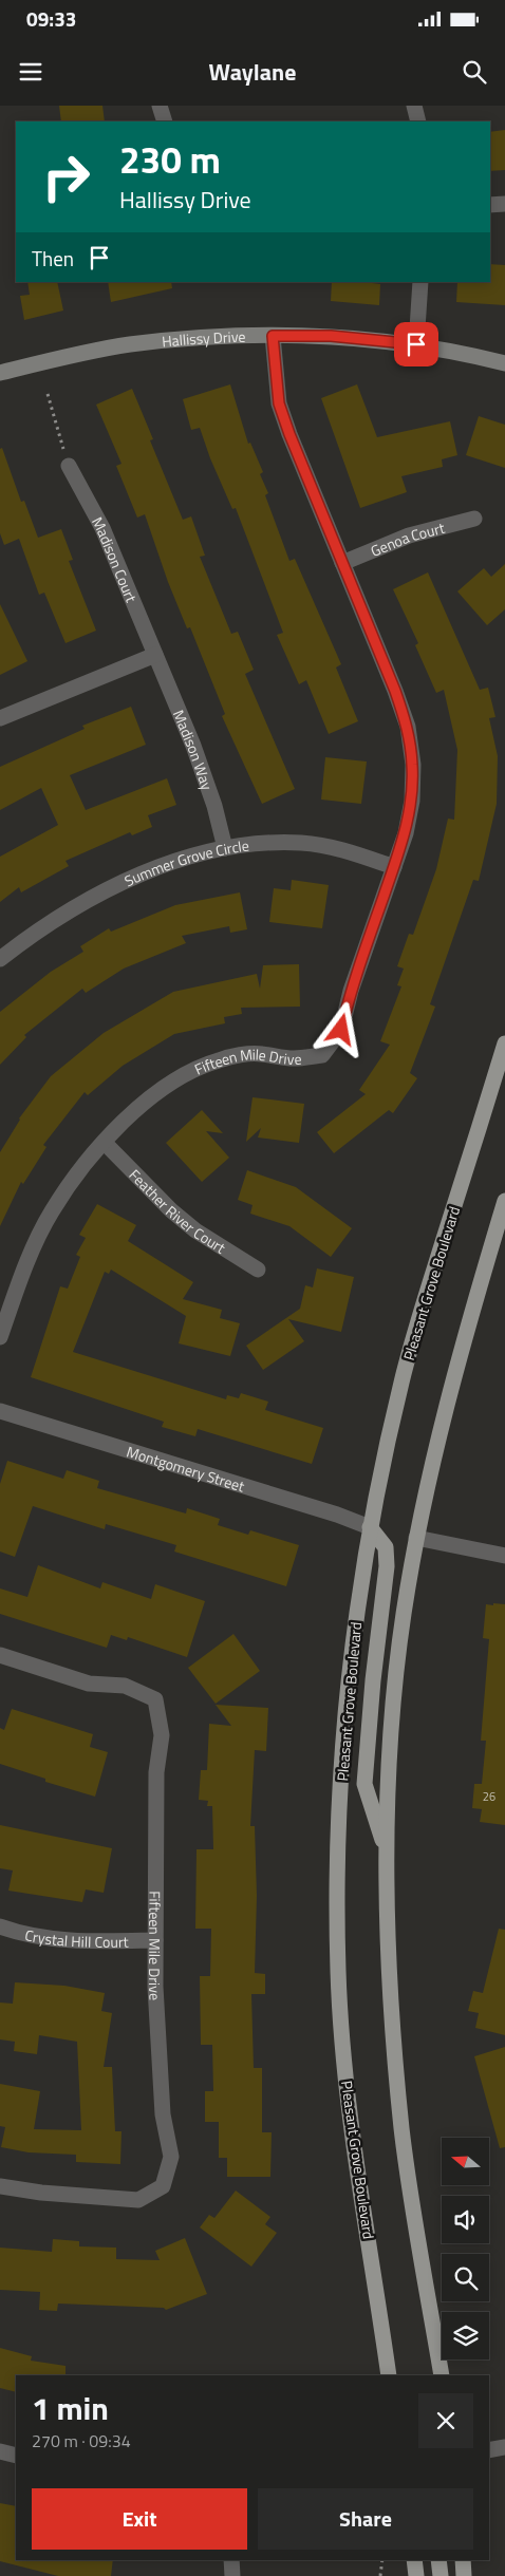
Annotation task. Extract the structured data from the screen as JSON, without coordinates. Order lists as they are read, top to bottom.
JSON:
{
  "streets": {
    "main road": ["Pleasant Grove Boulevard"],
    "street": [
      "Hallissy Drive",
      "Genoa Court",
      "Madison Court",
      "Madison Way",
      "Summer Grove Circle",
      "Fifteen Mile Drive",
      "Feather River Court",
      "Montgomery Street",
      "Crystal Hill Court"
    ]
  },
  "crossings": [
    ["Hallissy Drive", "Fifteen Mile Drive"],
    ["Genoa Court", "Fifteen Mile Drive"],
    ["Madison Court", "Madison Way"],
    ["Madison Way", "Summer Grove Circle"],
    ["Summer Grove Circle", "Fifteen Mile Drive"],
    ["Fifteen Mile Drive", "Feather River Court"],
    ["Fifteen Mile Drive", "Crystal Hill Court"],
    ["Pleasant Grove Boulevard", "Montgomery Street"]
  ],
  "house_numbers": ["26"],
  "north": "left",
  "page": {
    "status": "09:33",
    "header": "Waylane",
    "turn": ["230 m", "Hallissy Drive"],
    "then": "Then",
    "heading": ["1 min", "270 m · 09:34"],
    "buttons": ["Exit", "Share"]
  }
}
